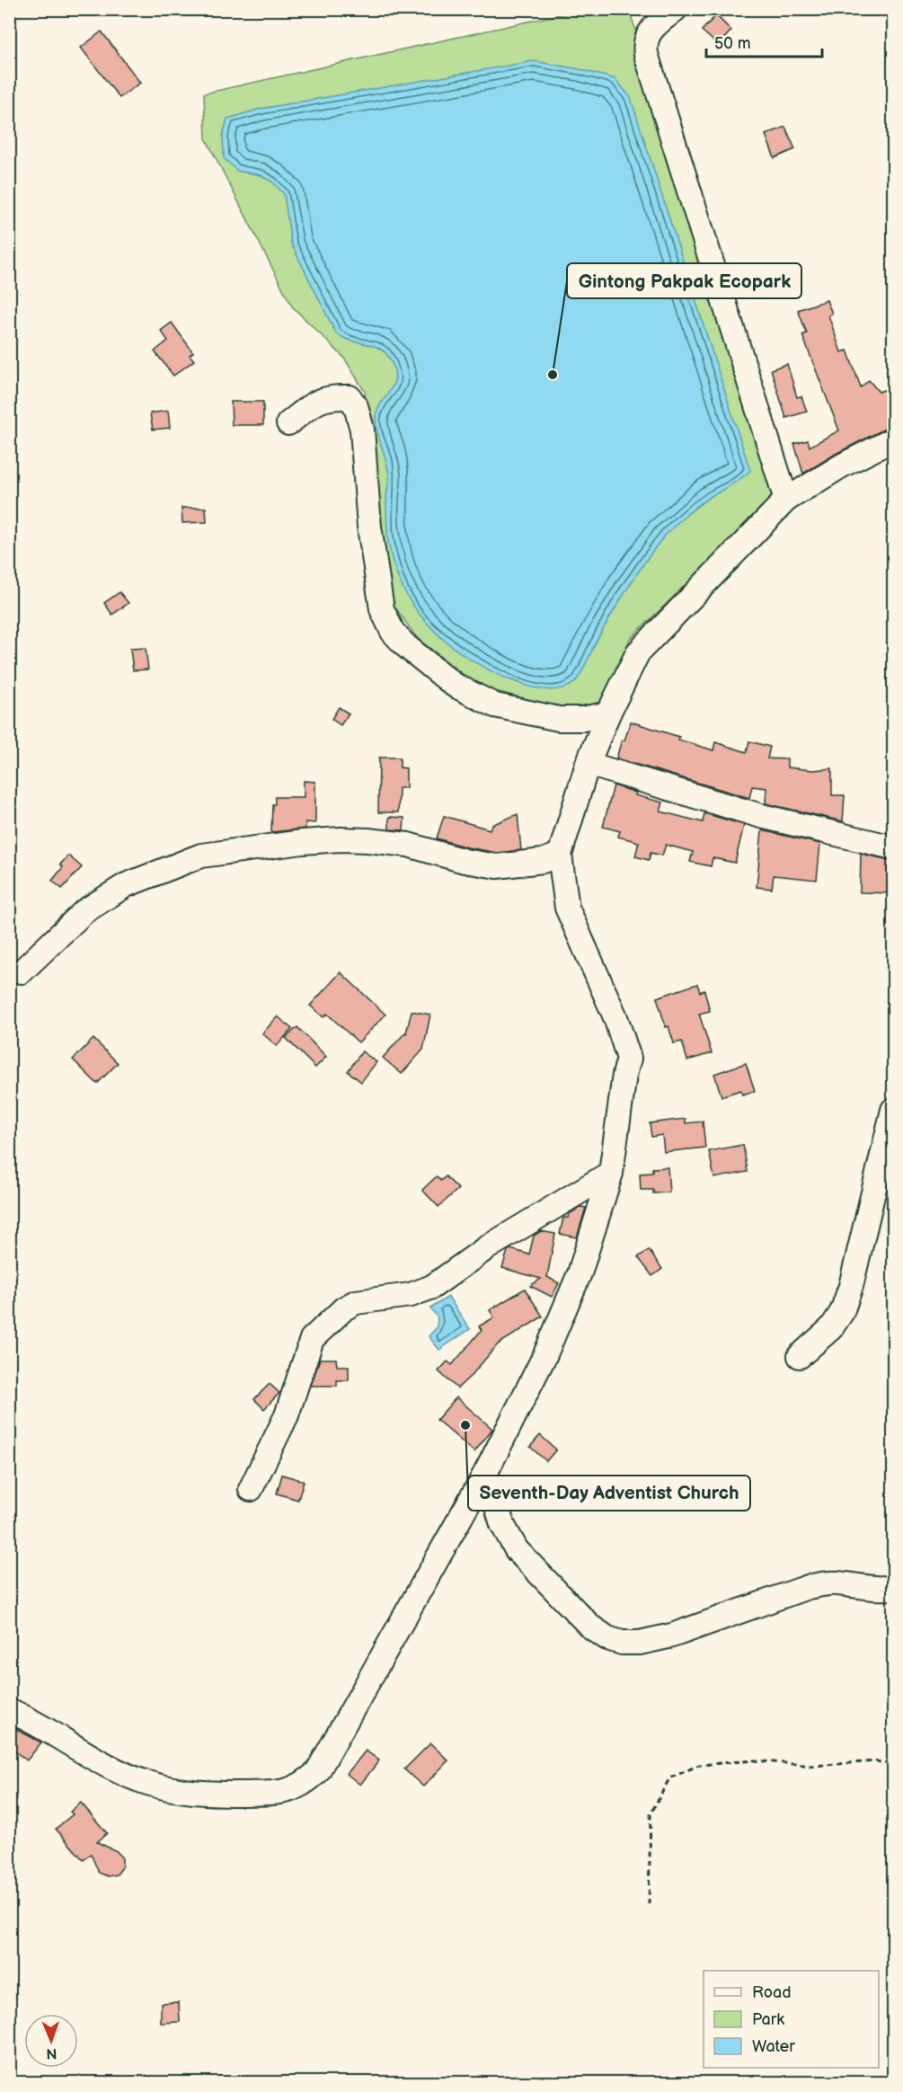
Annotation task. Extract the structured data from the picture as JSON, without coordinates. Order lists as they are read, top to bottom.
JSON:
{
  "places": ["Gintong Pakpak Ecopark", "Seventh-Day Adventist Church"],
  "legend": ["Road", "Park", "Water"],
  "scale_bar": "50 m",
  "north": "bottom"
}
